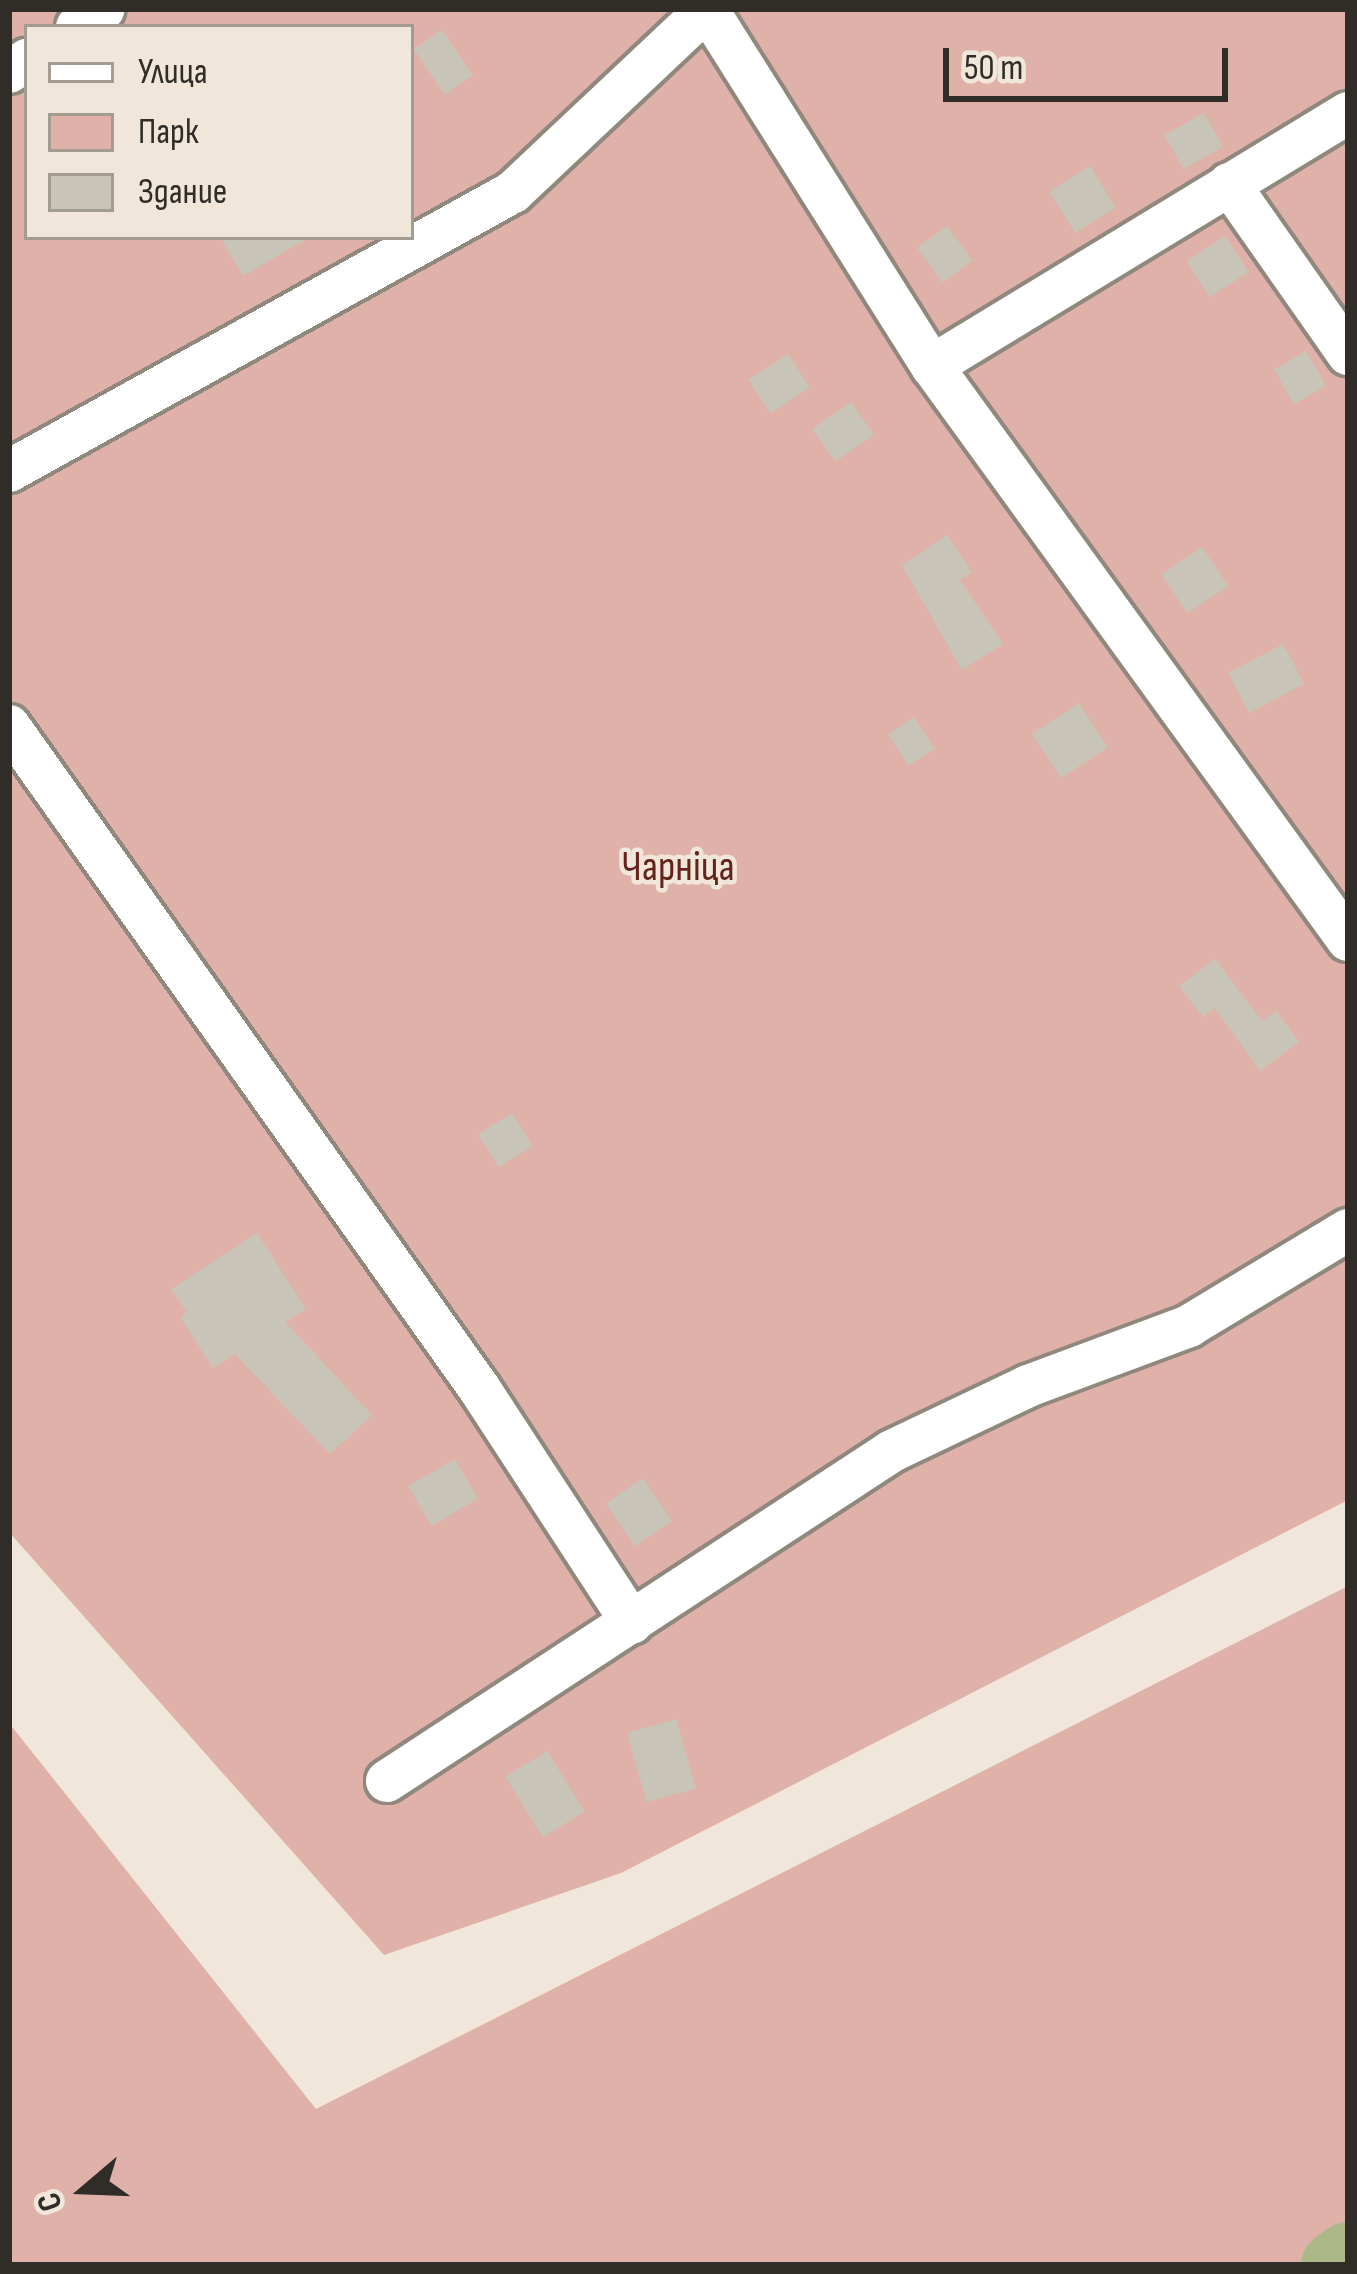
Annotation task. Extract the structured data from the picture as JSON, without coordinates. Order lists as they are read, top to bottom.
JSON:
{
  "parks": ["Чарніца"],
  "legend": ["Улица", "Парк", "Здание"],
  "scale_bar": "50 m",
  "north": "left"
}
